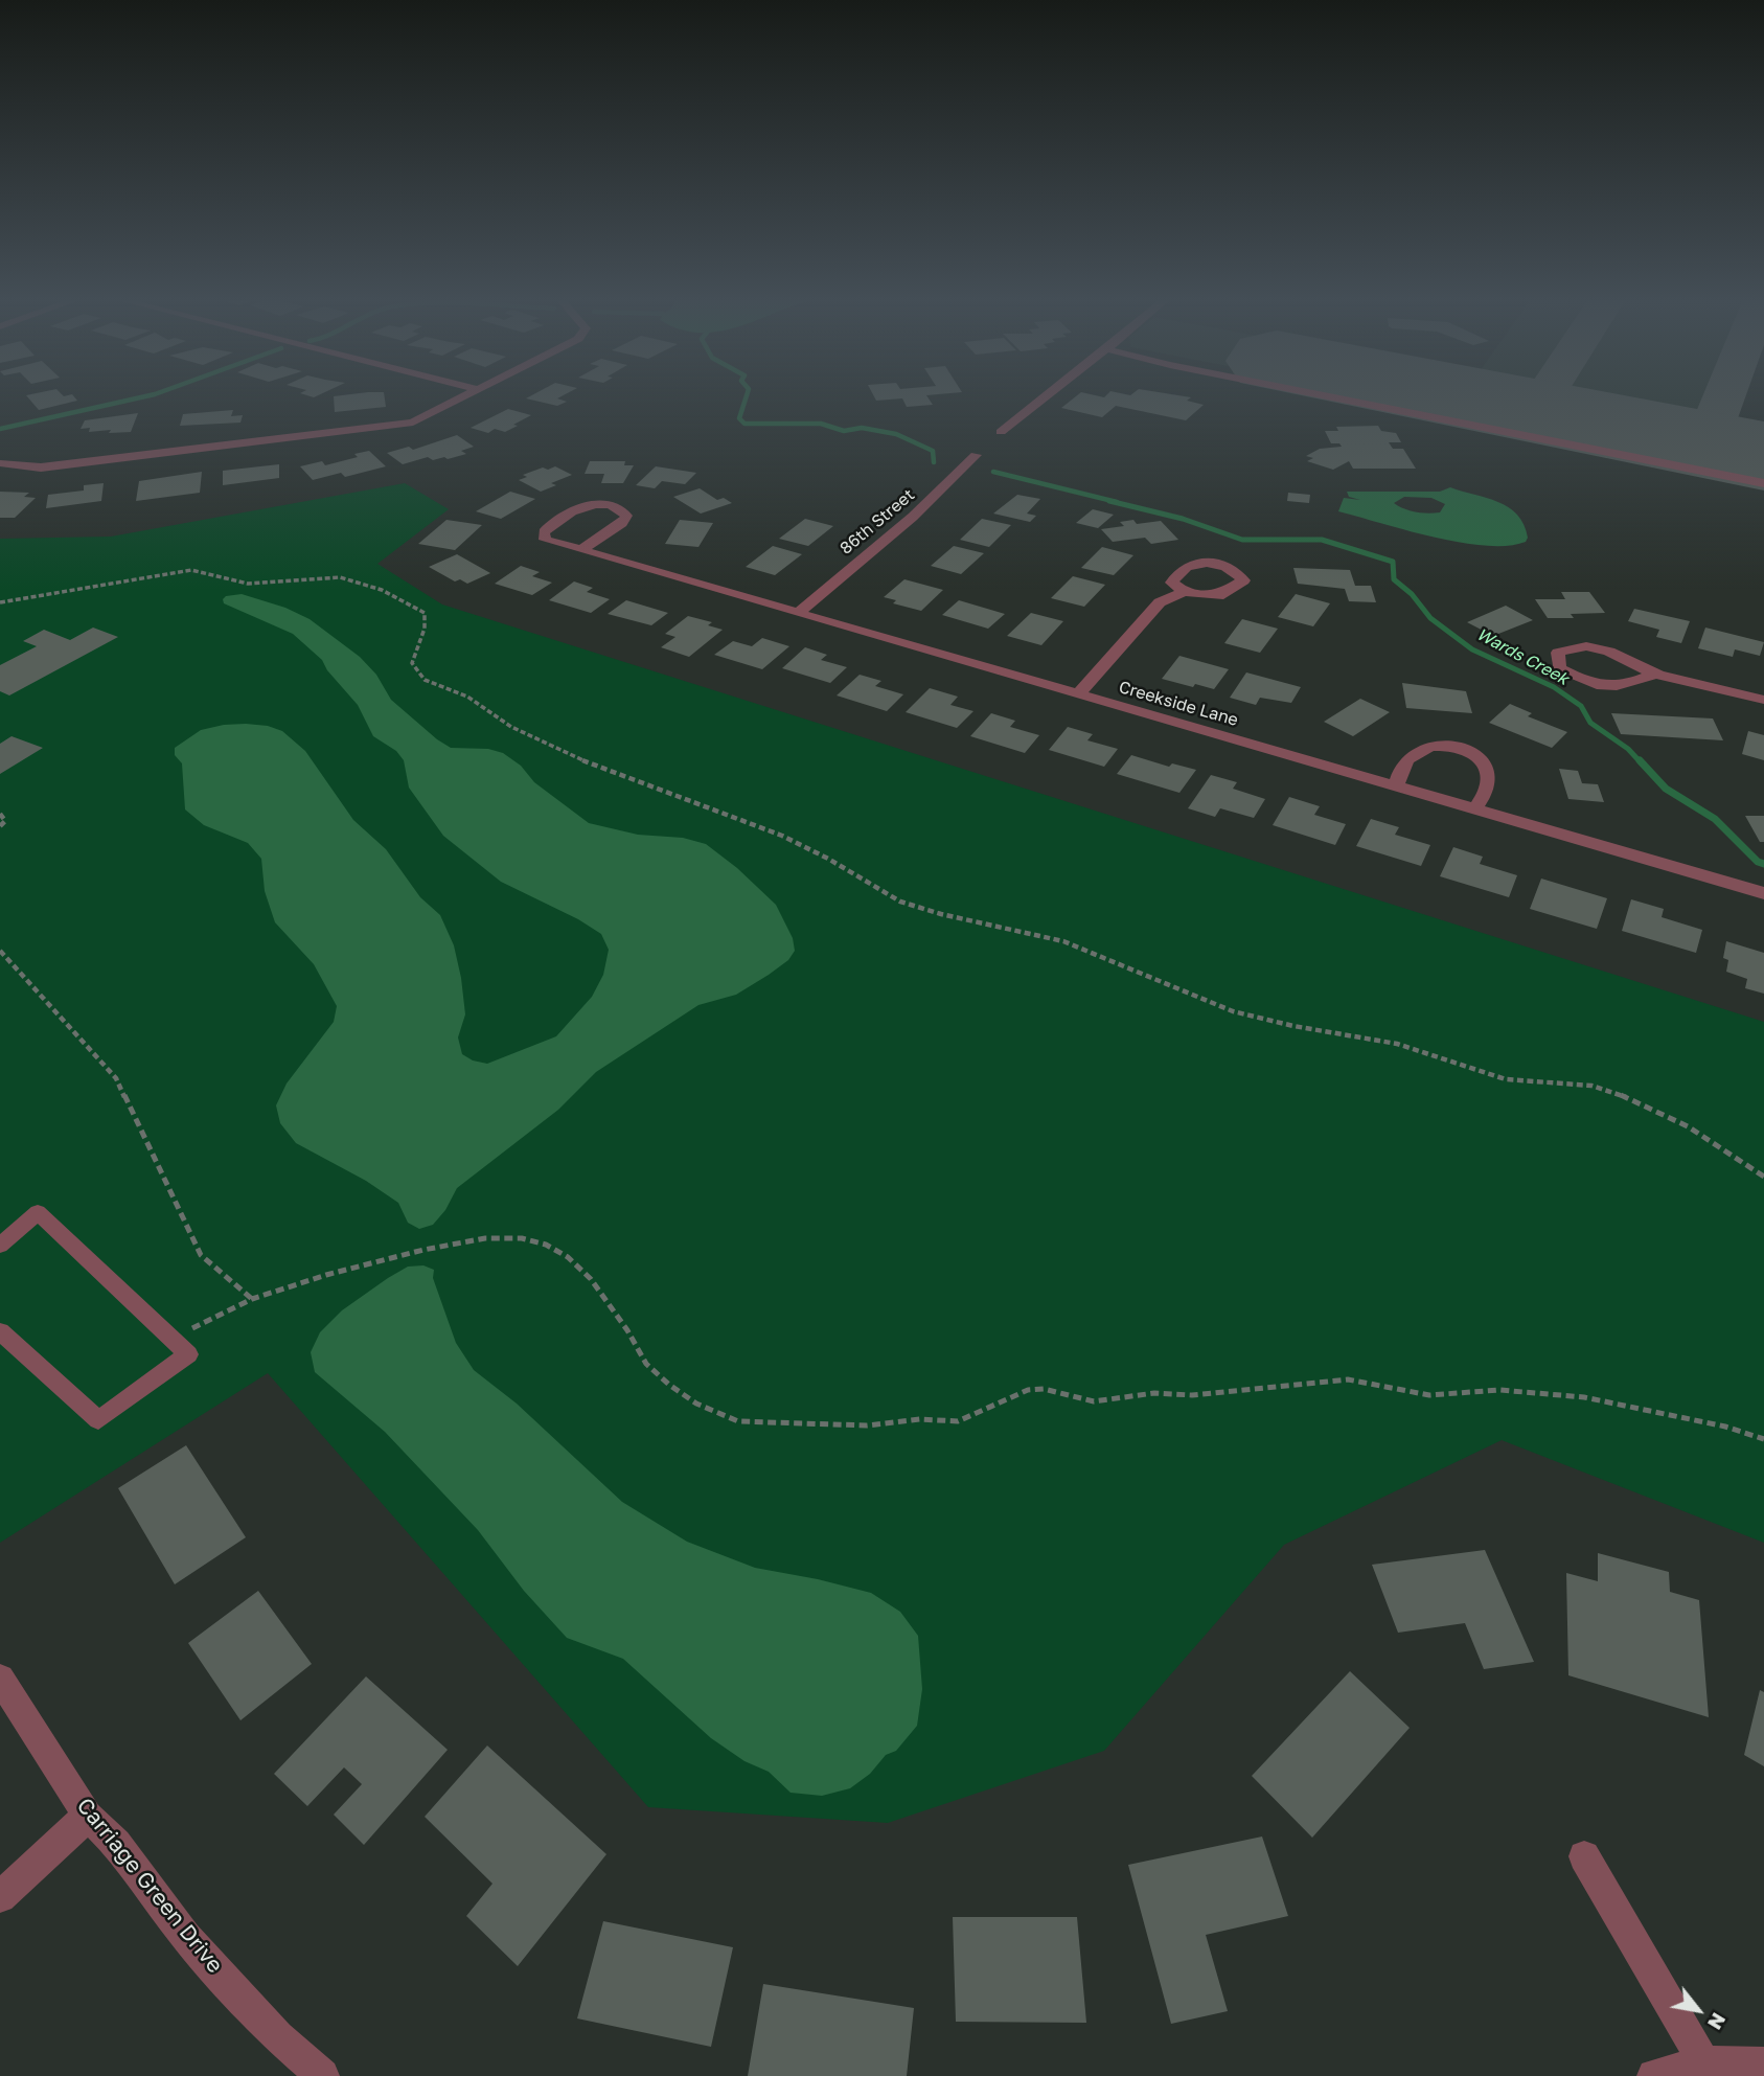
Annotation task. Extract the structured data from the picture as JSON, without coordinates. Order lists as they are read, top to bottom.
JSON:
{
  "streets": {
    "street": ["86th Street", "Creekside Lane", "Carriage Green Drive"]
  },
  "crossings": [
    ["86th Street", "Creekside Lane"]
  ],
  "water": ["Wards Creek"],
  "north": "bottom right"
}
